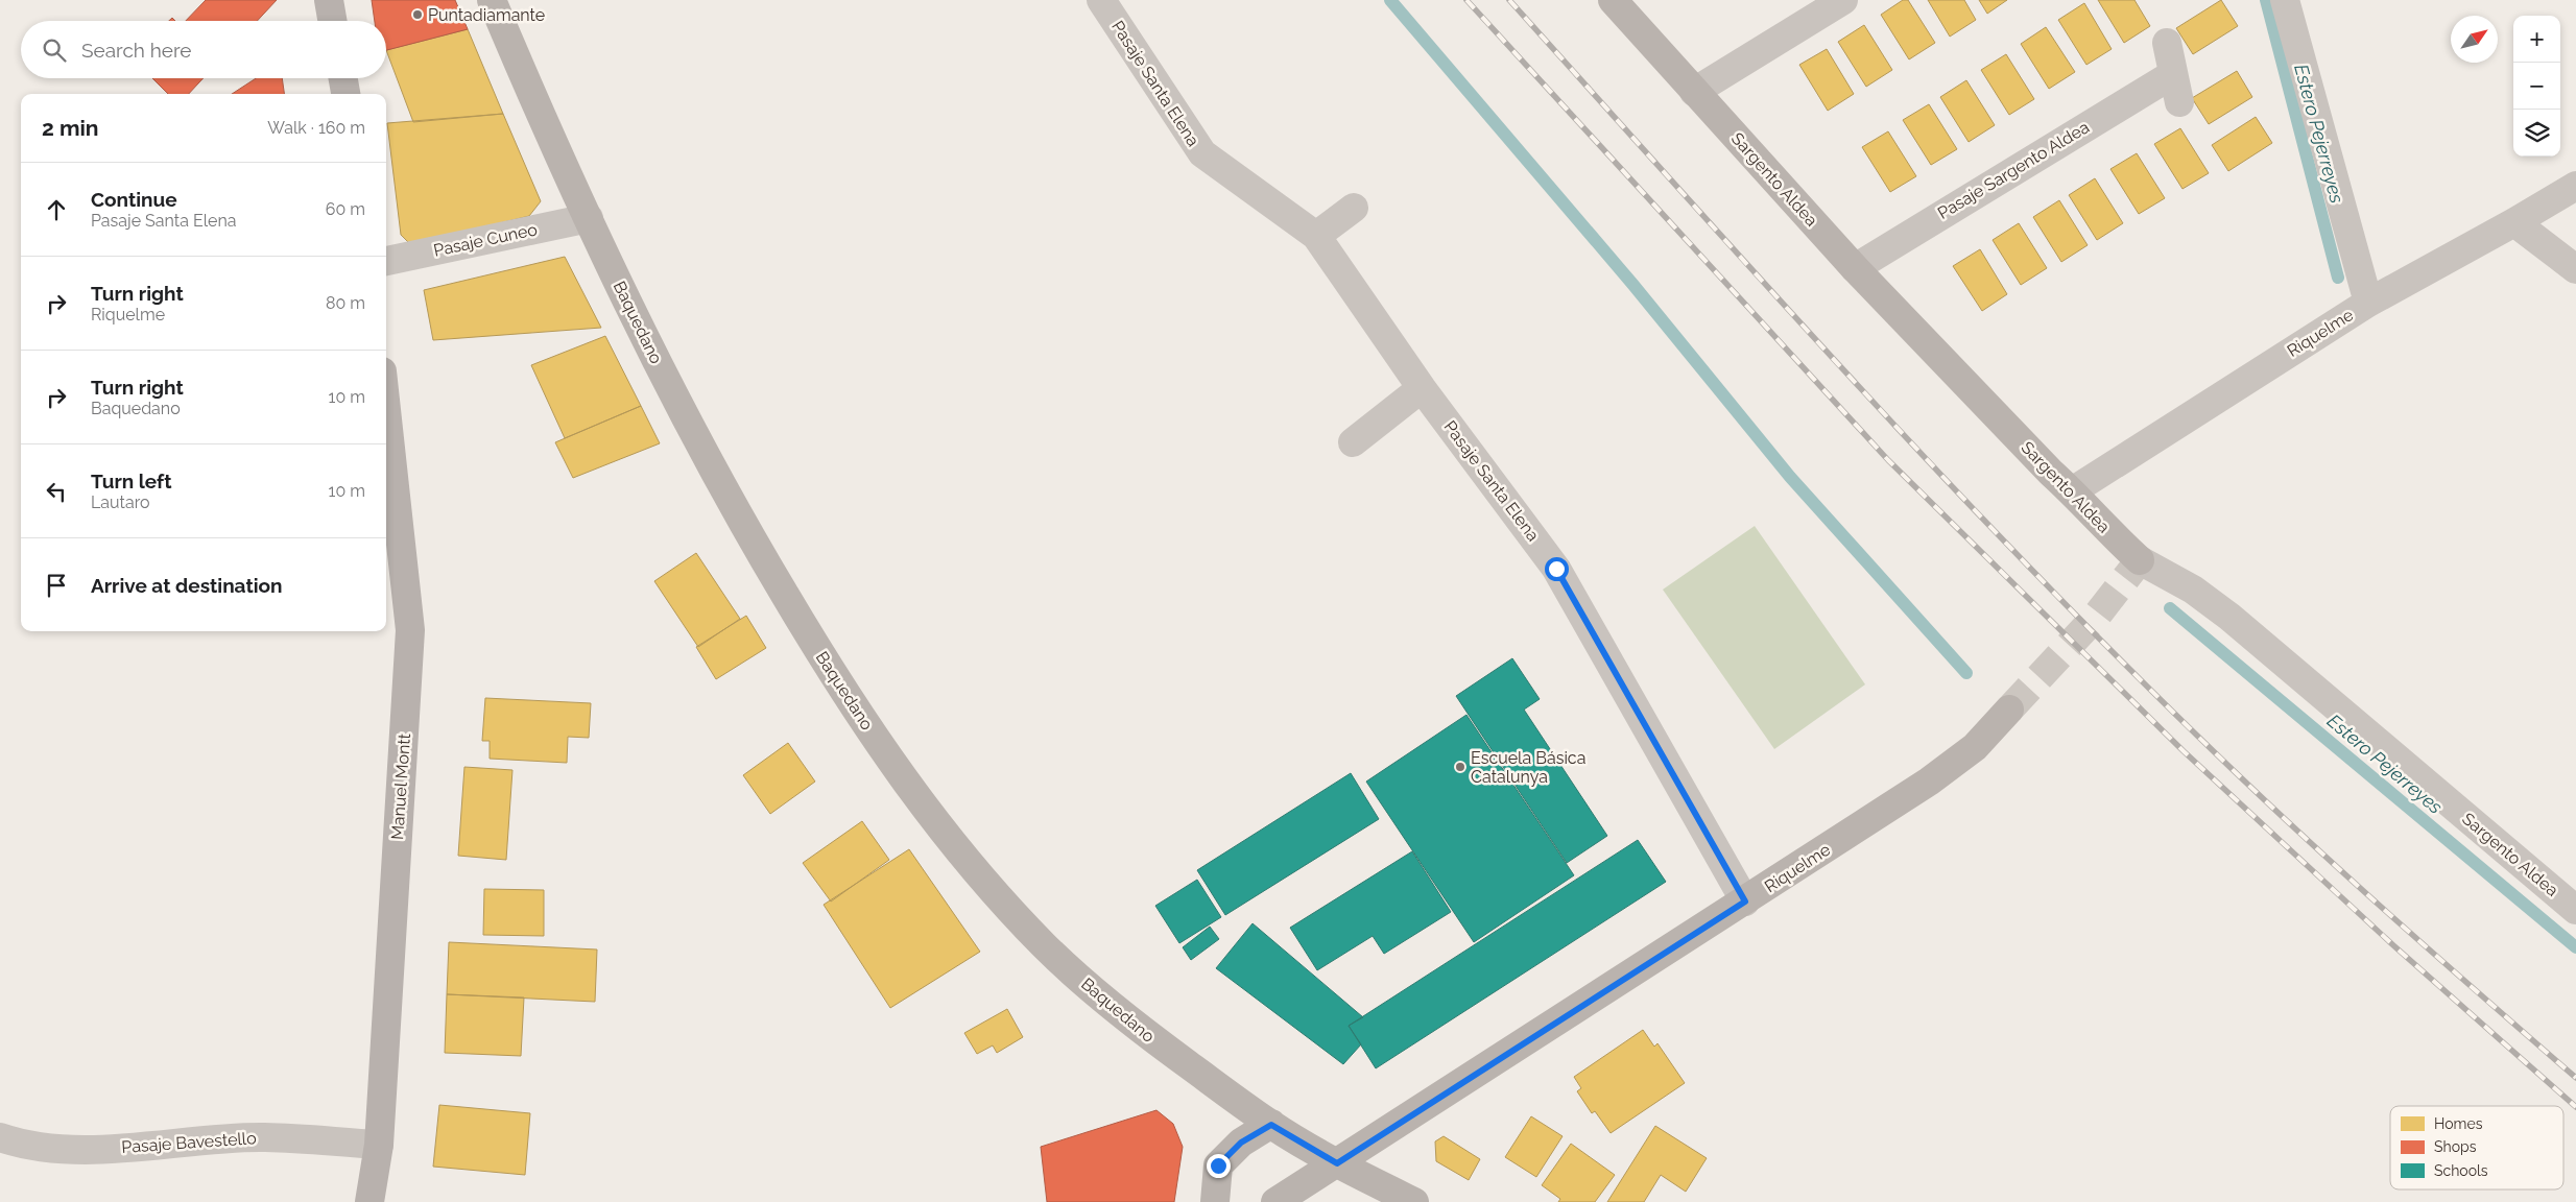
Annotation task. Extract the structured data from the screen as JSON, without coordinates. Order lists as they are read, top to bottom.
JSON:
{
  "streets": {
    "main road": [
      "Sargento Aldea",
      "Baquedano",
      "Riquelme",
      "Manuel Montt"
    ],
    "street": [
      "Pasaje Santa Elena",
      "Pasaje Sargento Aldea",
      "Pasaje Cuneo",
      "Pasaje Bavestello"
    ]
  },
  "crossings": [
    ["Pasaje Santa Elena", "Riquelme"],
    ["Pasaje Sargento Aldea", "Sargento Aldea"],
    ["Sargento Aldea", "Riquelme"],
    ["Pasaje Cuneo", "Baquedano"],
    ["Baquedano", "Riquelme"],
    ["Manuel Montt", "Pasaje Bavestello"]
  ],
  "water": ["Estero Pejerreyes"],
  "places": ["Puntadiamante", "Escuela Básica Catalunya"],
  "legend": ["Homes", "Shops", "Schools"],
  "north": "top right",
  "page": {
    "map_buttons": ["+", "−"],
    "search": "Search here",
    "heading": ["2 min", "Walk · 160 m"],
    "list": [
      ["Continue", "Pasaje Santa Elena", "60 m"],
      ["Turn right", "Riquelme", "80 m"],
      ["Turn right", "Baquedano", "10 m"],
      ["Turn left", "Lautaro", "10 m"],
      "Arrive at destination"
    ]
  }
}
